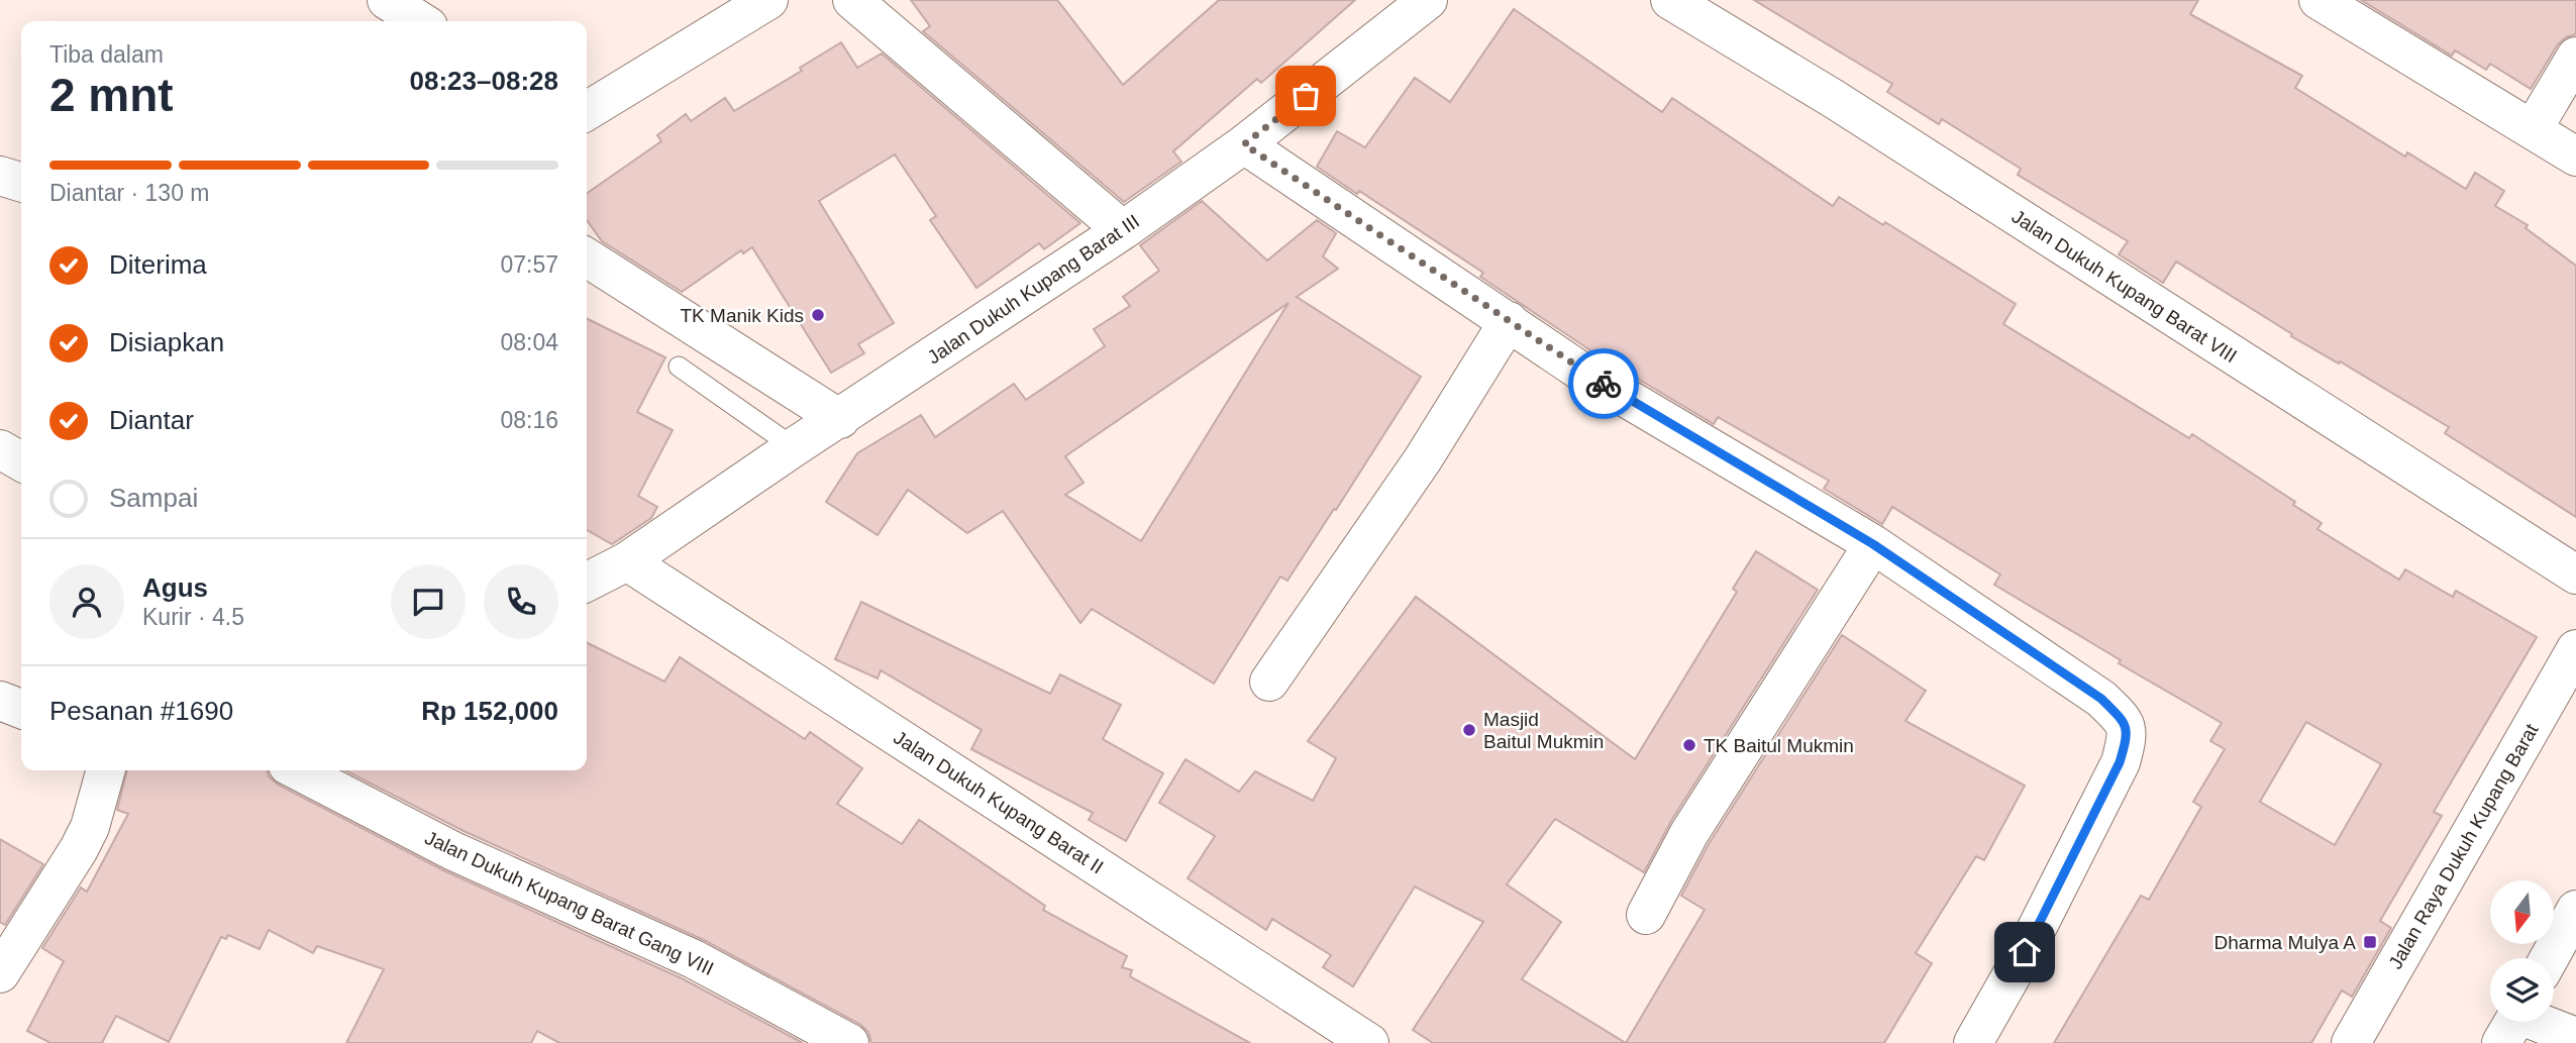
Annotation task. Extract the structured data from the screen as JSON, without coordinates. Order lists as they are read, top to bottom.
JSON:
{
  "streets": {
    "street": [
      "Jalan Dukuh Kupang Barat VIII",
      "Jalan Dukuh Kupang Barat III",
      "Jalan Dukuh Kupang Barat II",
      "Jalan Raya Dukuh Kupang Barat",
      "Jalan Dukuh Kupang Barat Gang VIII"
    ]
  },
  "crossings": [
    ["Jalan Dukuh Kupang Barat III", "Jalan Dukuh Kupang Barat II"]
  ],
  "places": {
    "other": ["TK Manik Kids", "Masjid Baitul Mukmin", "TK Baitul Mukmin"],
    "transit": ["Dharma Mulya A"]
  },
  "north": "bottom",
  "page": {
    "heading": ["2 mnt", "Tiba dalam", "08:23–08:28"],
    "panel": [
      "Agus",
      "Kurir · 4.5",
      "Pesanan #1690",
      "Rp 152,000"
    ],
    "bar": "Diantar · 130 m",
    "list": [
      ["Diterima", "07:57"],
      ["Disiapkan", "08:04"],
      ["Diantar", "08:16"],
      "Sampai"
    ]
  }
}
